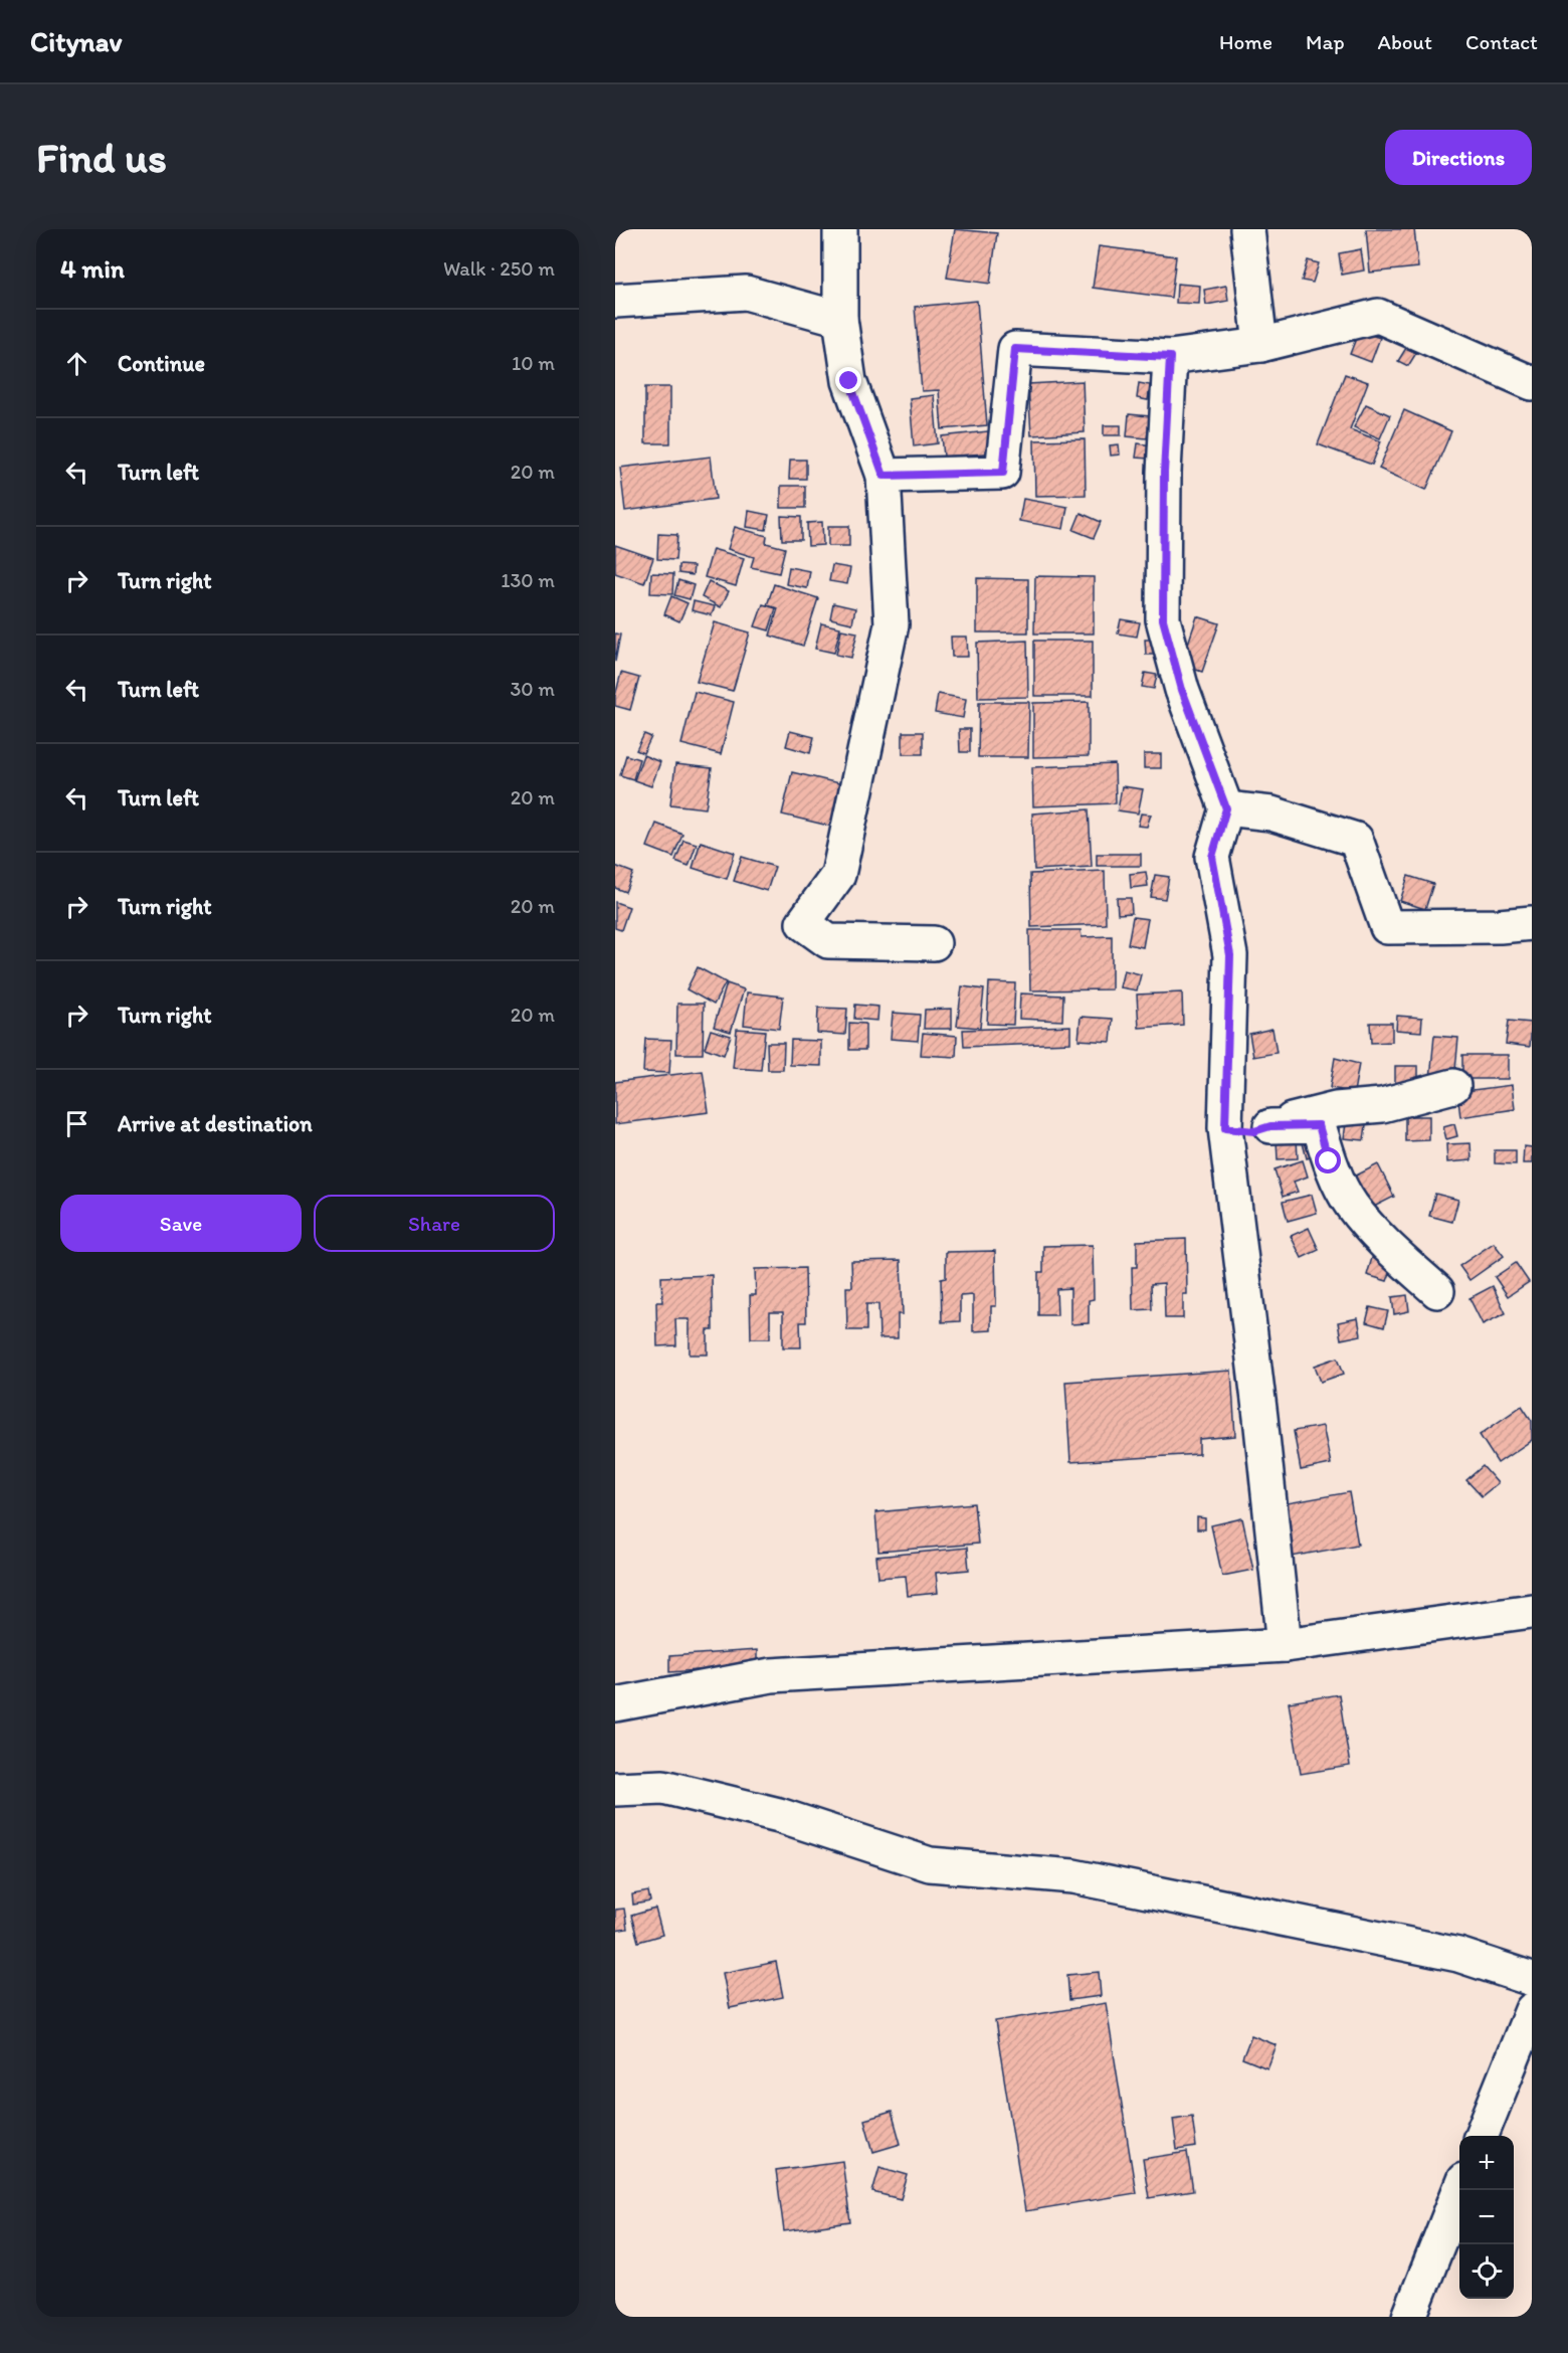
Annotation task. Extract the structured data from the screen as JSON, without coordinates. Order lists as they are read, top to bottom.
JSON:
{
  "page": {
    "header": "Citynav",
    "nav": [
      "Home",
      "Map",
      "About",
      "Contact"
    ],
    "buttons": [
      "Directions",
      ["Save", "Share"]
    ],
    "title": "Find us",
    "heading": ["4 min", "Walk · 250 m"],
    "list": [
      ["Continue", "10 m"],
      ["Turn left", "20 m"],
      ["Turn right", "130 m"],
      ["Turn left", "30 m"],
      ["Turn left", "20 m"],
      ["Turn right", "20 m"],
      ["Turn right", "20 m"],
      "Arrive at destination"
    ],
    "map_buttons": ["+", "−"]
  }
}
